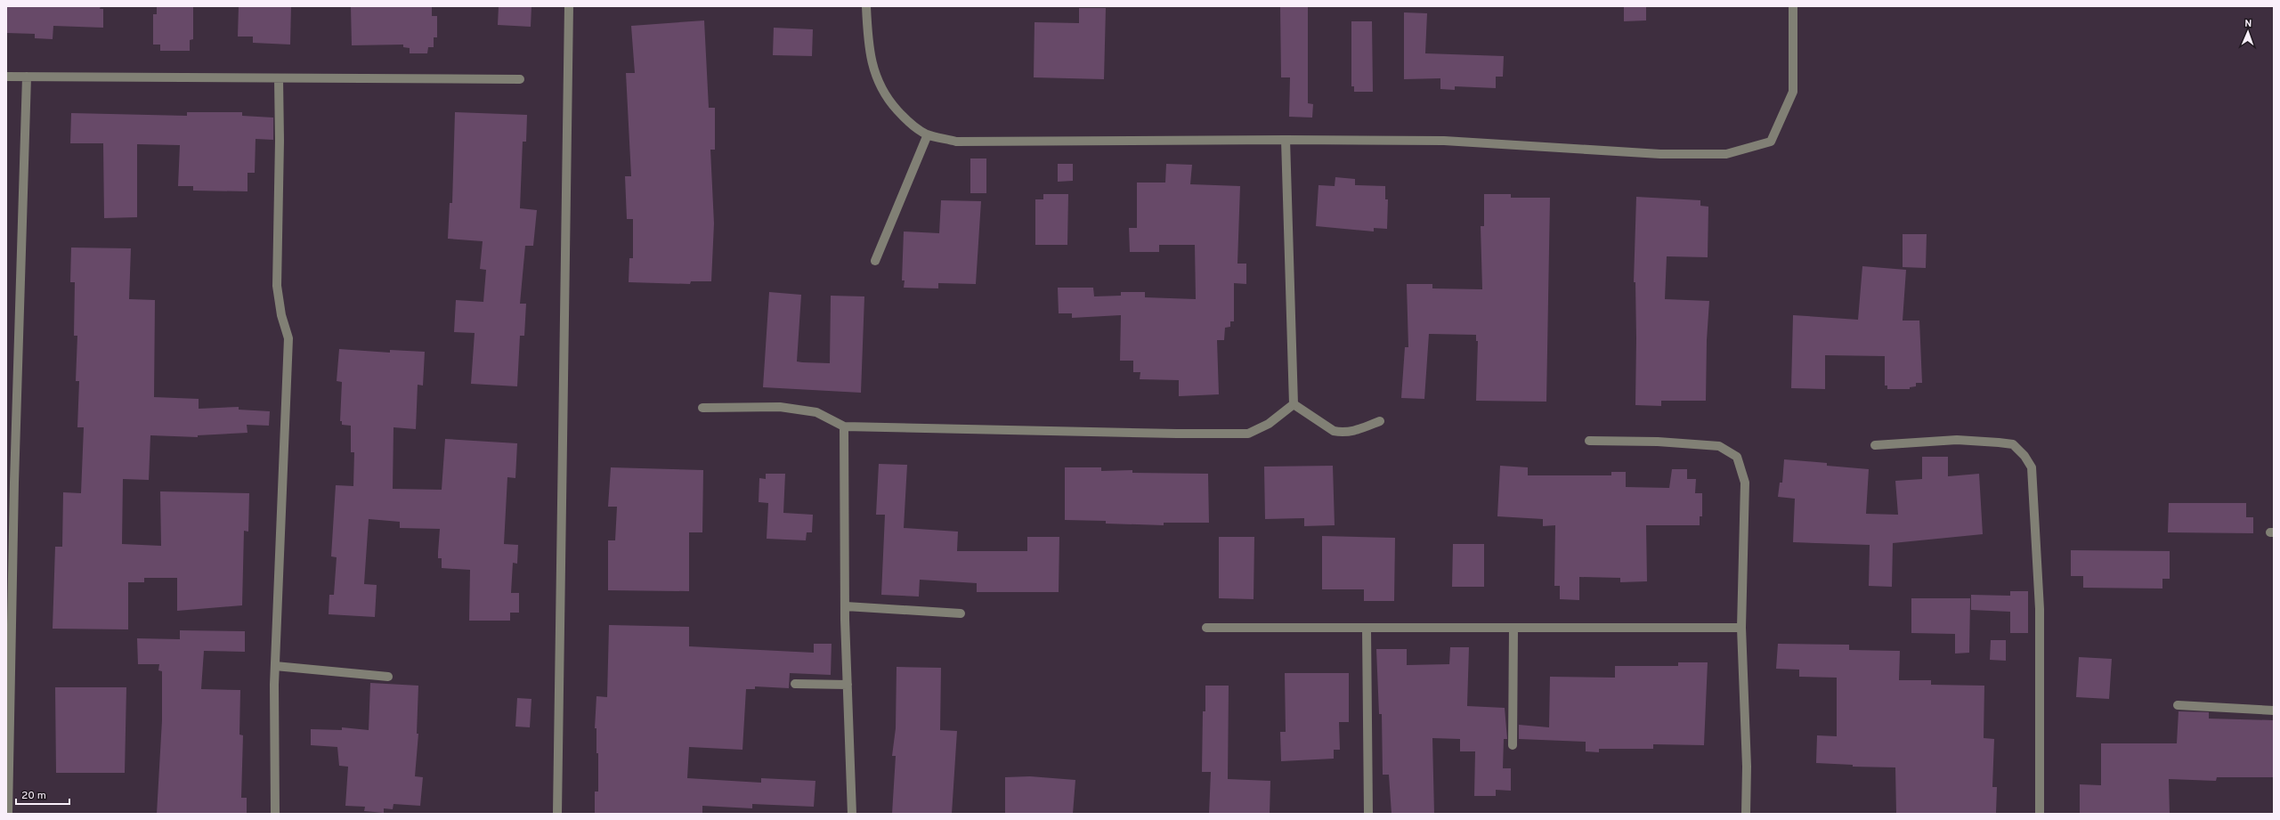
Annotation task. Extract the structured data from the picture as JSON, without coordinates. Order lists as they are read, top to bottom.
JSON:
{
  "scale_bar": "20 m",
  "north": "top"
}
